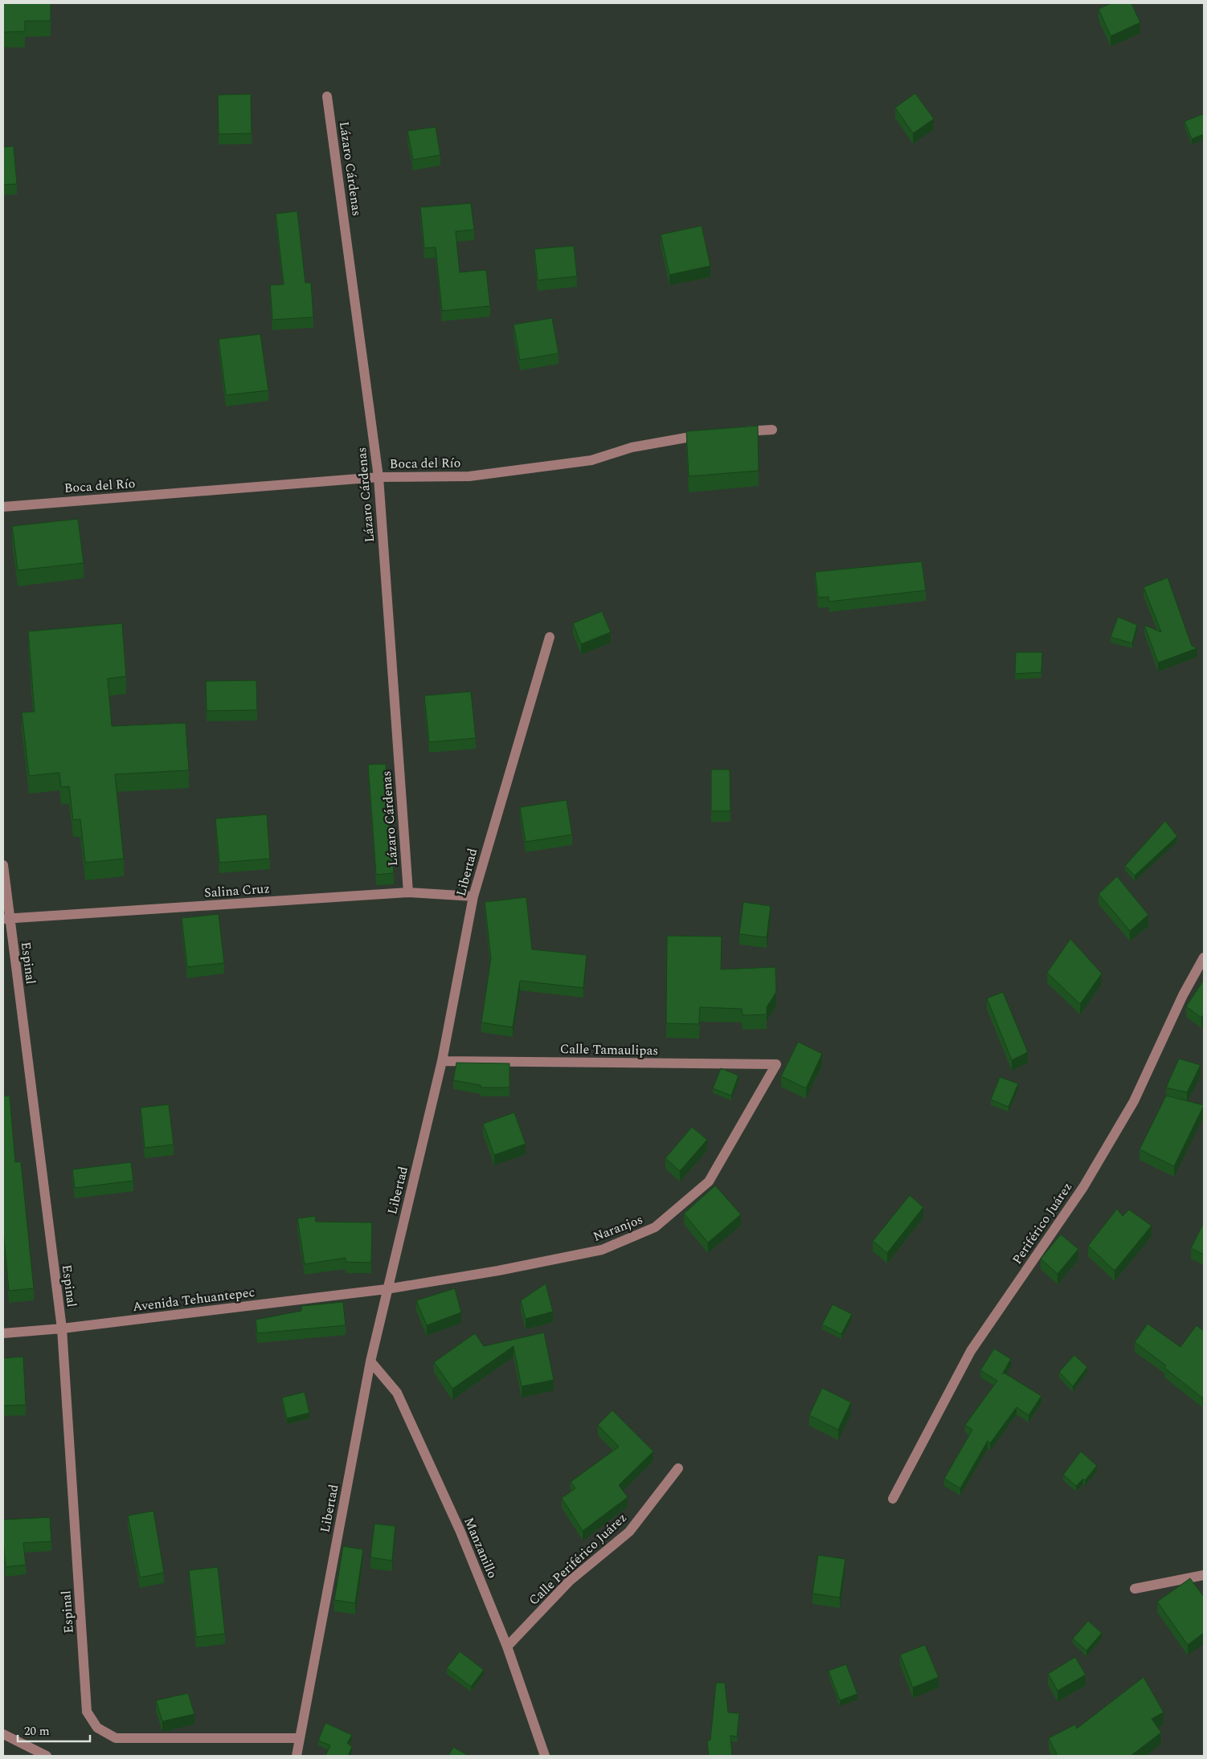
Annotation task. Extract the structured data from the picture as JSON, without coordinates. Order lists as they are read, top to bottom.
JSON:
{
  "streets": {
    "street": [
      "Lázaro Cárdenas",
      "Boca del Río",
      "Libertad",
      "Salina Cruz",
      "Espinal",
      "Calle Tamaulipas",
      "Periférico Juárez",
      "Naranjos",
      "Avenida Tehuantepec",
      "Manzanillo",
      "Calle Periférico Juárez"
    ]
  },
  "crossings": [
    ["Lázaro Cárdenas", "Boca del Río"],
    ["Lázaro Cárdenas", "Salina Cruz"],
    ["Libertad", "Salina Cruz"],
    ["Libertad", "Espinal"],
    ["Libertad", "Calle Tamaulipas"],
    ["Libertad", "Naranjos"],
    ["Libertad", "Avenida Tehuantepec"],
    ["Libertad", "Manzanillo"],
    ["Salina Cruz", "Espinal"],
    ["Espinal", "Avenida Tehuantepec"],
    ["Calle Tamaulipas", "Naranjos"],
    ["Naranjos", "Avenida Tehuantepec"],
    ["Manzanillo", "Calle Periférico Juárez"]
  ],
  "scale_bar": "20 m"
}
